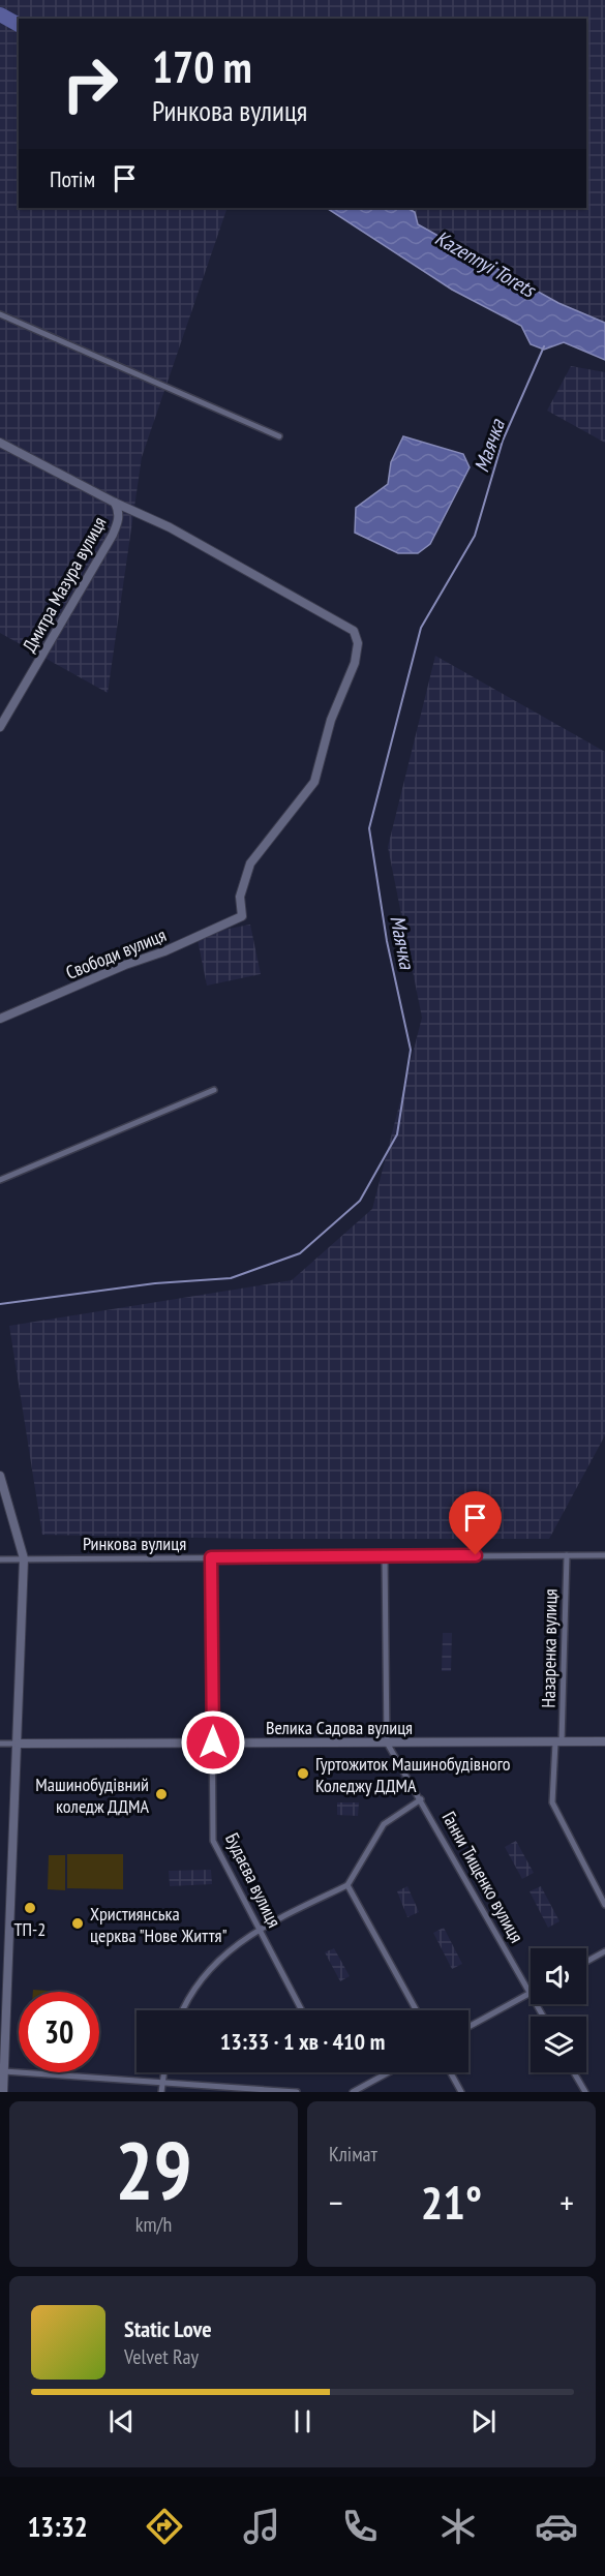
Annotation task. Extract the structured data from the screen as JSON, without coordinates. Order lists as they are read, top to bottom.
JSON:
{
  "streets": {
    "street": [
      "Дмитра Мазура вулиця",
      "Свободи вулиця",
      "Ринкова вулиця",
      "Назаренка вулиця",
      "Велика Садова вулиця",
      "Ганни Тищенко вулиця",
      "Будаєва вулиця"
    ]
  },
  "crossings": [
    ["Дмитра Мазура вулиця", "Свободи вулиця"],
    ["Ринкова вулиця", "Назаренка вулиця"],
    ["Ринкова вулиця", "Будаєва вулиця"],
    ["Назаренка вулиця", "Велика Садова вулиця"],
    ["Велика Садова вулиця", "Ганни Тищенко вулиця"],
    ["Велика Садова вулиця", "Будаєва вулиця"]
  ],
  "water": ["Kazennyi Torets", "Маячка"],
  "places": [
    "Гуртожиток Машинобудівного Коледжу ДДМА",
    "Машинобудівний коледж ДДМА",
    "ТП-2",
    "Християнська церква \"Нове Життя\""
  ],
  "page": {
    "turn": ["170 m", "Ринкова вулиця"],
    "then": "Потім",
    "limit": "30",
    "trip": "13:33 · 1 хв · 410 m",
    "tile": [
      ["29", "km/h"],
      "Клімат"
    ],
    "heat": ["−", "21°", "+"],
    "song": ["Static Love", "Velvet Ray"],
    "tabs": "13:32"
  }
}
